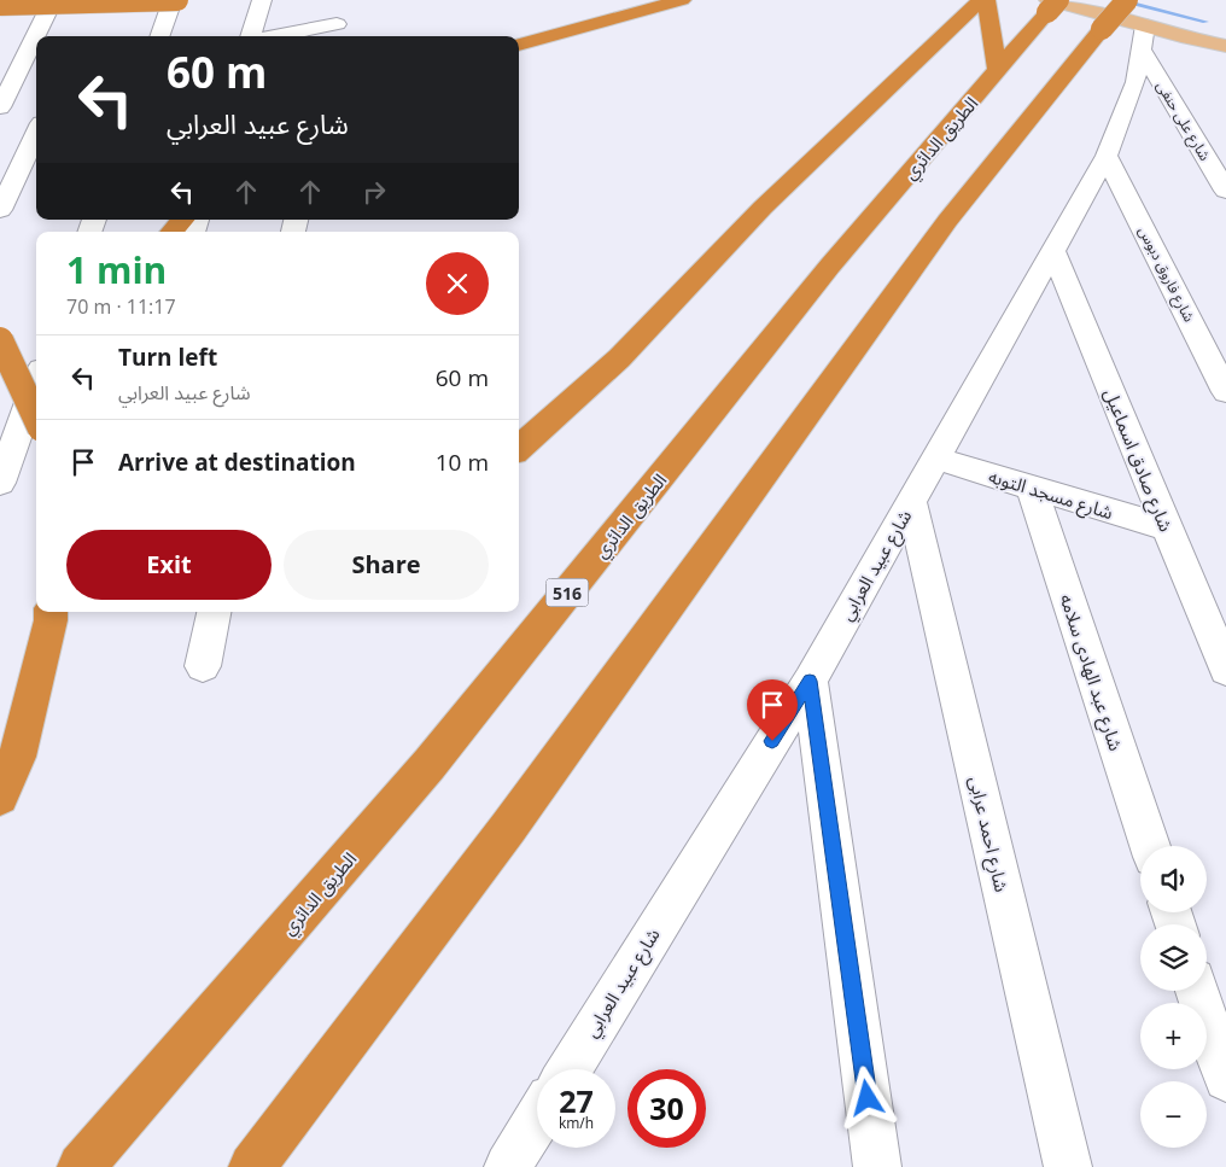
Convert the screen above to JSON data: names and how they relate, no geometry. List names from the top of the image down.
{
  "streets": {
    "highway": ["الطريق الدائري", "516"],
    "street": [
      "شارع على حنفى",
      "شارع فاروق دبوس",
      "شارع صادق اسماعيل",
      "شارع مسجد التوبه",
      "شارع عبيد العرابي",
      "شارع عبد الهادى سلامه",
      "شارع احمد عرابى"
    ]
  },
  "crossings": [
    ["شارع على حنفى", "شارع عبيد العرابي"],
    ["شارع فاروق دبوس", "شارع عبيد العرابي"],
    ["شارع صادق اسماعيل", "شارع مسجد التوبه"],
    ["شارع صادق اسماعيل", "شارع عبيد العرابي"],
    ["شارع مسجد التوبه", "شارع عبيد العرابي"],
    ["شارع مسجد التوبه", "شارع عبد الهادى سلامه"],
    ["شارع عبيد العرابي", "شارع احمد عرابى"]
  ],
  "page": {
    "turn": ["60 m", "شارع عبيد العرابي"],
    "heading": ["1 min", "70 m · 11:17"],
    "list": [
      {
        "name": "Turn left",
        "note": "شارع عبيد العرابي",
        "value": "60 m"
      },
      {
        "name": "Arrive at destination",
        "value": "10 m"
      }
    ],
    "buttons": ["Exit", "Share"],
    "map_buttons": ["+", "−"],
    "speed": "27 km/h",
    "limit": "30"
  }
}
